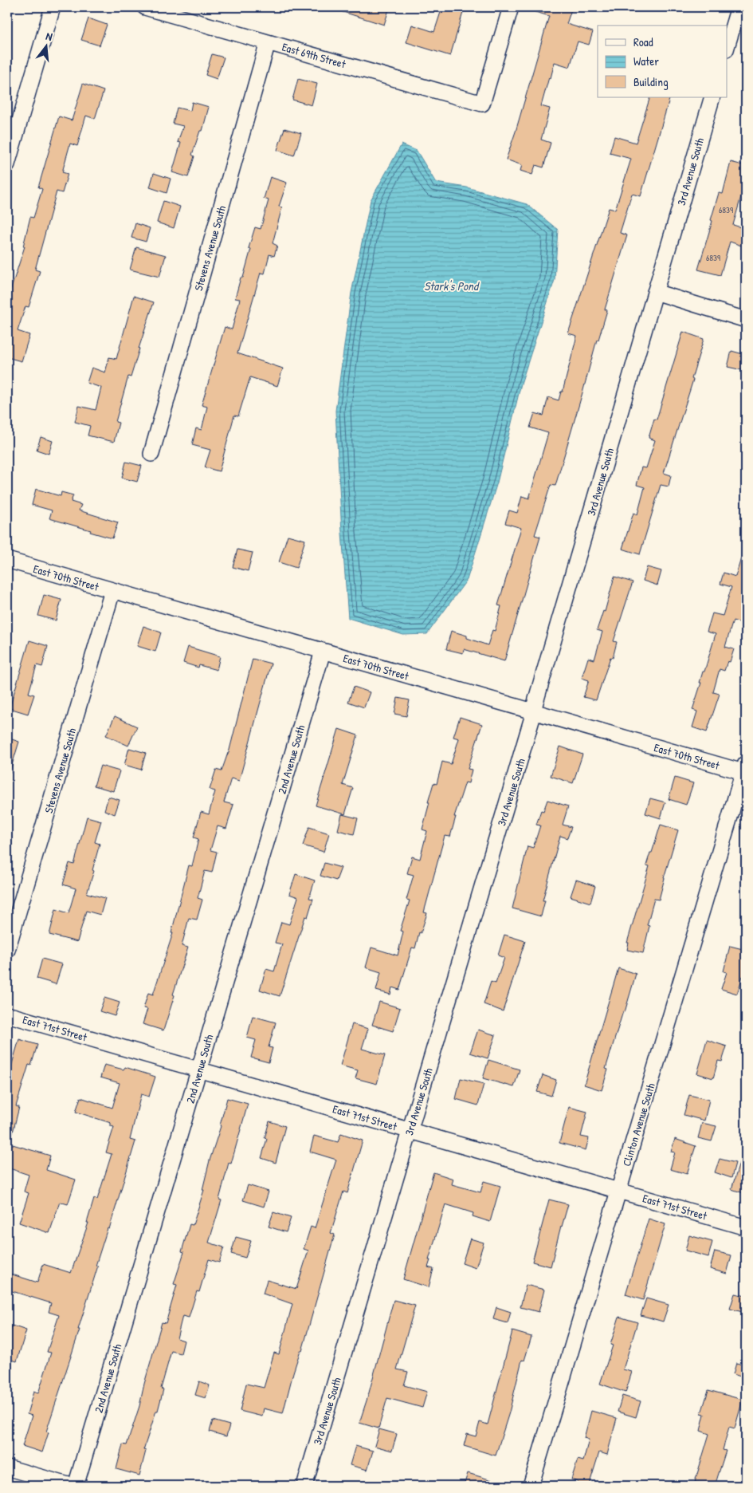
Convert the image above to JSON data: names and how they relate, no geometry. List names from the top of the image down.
{
  "streets": {
    "street": [
      "East 69th Street",
      "3rd Avenue South",
      "Stevens Avenue South",
      "East 70th Street",
      "2nd Avenue South",
      "East 71st Street",
      "Clinton Avenue South"
    ]
  },
  "crossings": [
    ["East 69th Street", "Stevens Avenue South"],
    ["3rd Avenue South", "East 70th Street"],
    ["3rd Avenue South", "East 71st Street"],
    ["Stevens Avenue South", "East 70th Street"],
    ["East 70th Street", "2nd Avenue South"],
    ["East 70th Street", "Clinton Avenue South"],
    ["2nd Avenue South", "East 71st Street"],
    ["East 71st Street", "Clinton Avenue South"]
  ],
  "water": ["Stark's Pond"],
  "house_numbers": ["6839", "6839"],
  "legend": ["Road", "Water", "Building"],
  "north": "top"
}
